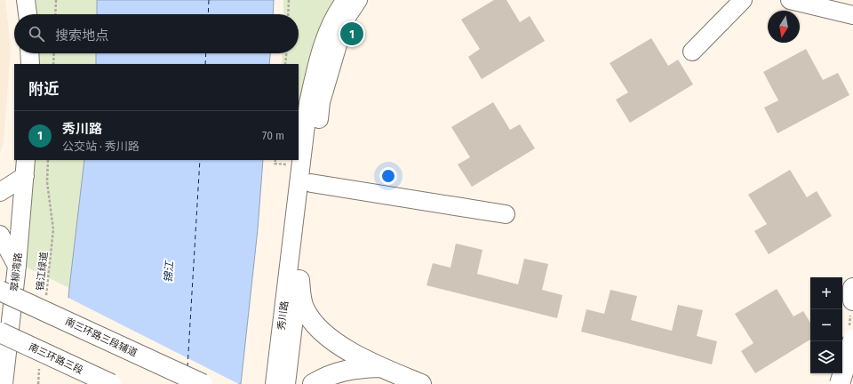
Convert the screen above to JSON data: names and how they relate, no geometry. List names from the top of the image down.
{
  "streets": {
    "main road": ["南三环路三段辅道", "南三环路三段"],
    "street": ["翠柳湾路", "秀川路"],
    "path": ["锦江绿道"]
  },
  "water": ["锦江"],
  "north": "bottom",
  "page": {
    "search": "搜索地点",
    "pins": "1",
    "heading": "附近",
    "list": [
      {
        "mark": "1",
        "name": "秀川路",
        "note": "公交站 · 秀川路",
        "value": "70 m"
      }
    ],
    "map_buttons": ["+", "−"]
  }
}
